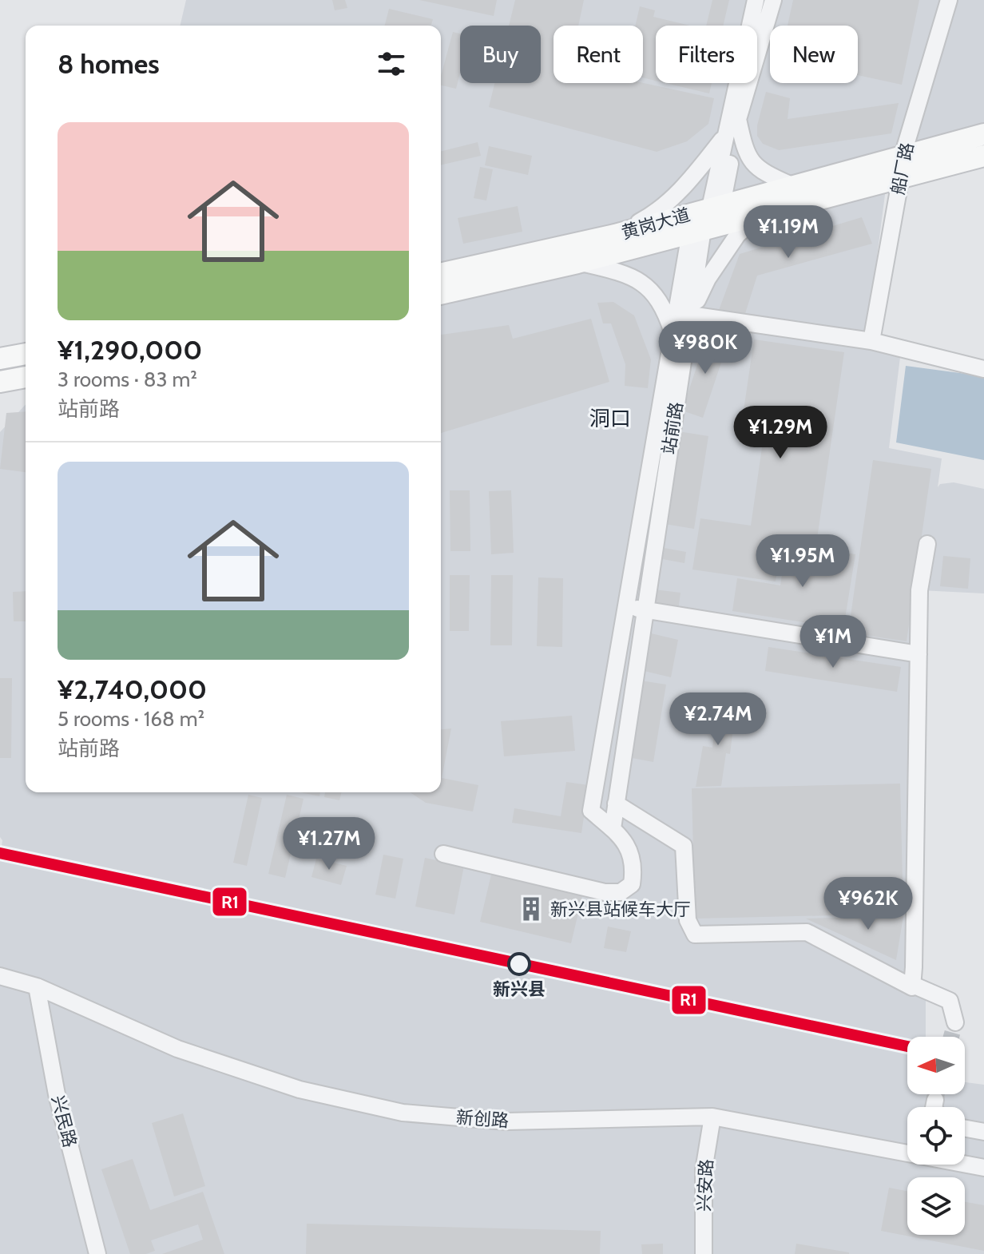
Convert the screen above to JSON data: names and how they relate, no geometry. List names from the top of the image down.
{
  "streets": {
    "main road": ["黄岗大道"],
    "street": [
      "船厂路",
      "站前路",
      "新创路",
      "兴民路",
      "兴安路"
    ]
  },
  "crossings": [
    ["船厂路", "黄岗大道"],
    ["黄岗大道", "站前路"],
    ["新创路", "兴民路"],
    ["新创路", "兴安路"]
  ],
  "districts": ["洞口"],
  "places": {
    "building": ["新兴县站候车大厅"],
    "other": ["新兴县"]
  },
  "lines": ["transit line R1"],
  "north": "left",
  "page": {
    "chip": [
      "Buy",
      "Rent",
      "Filters",
      "New"
    ],
    "heading": "8 homes",
    "list": [
      {
        "name": "¥1,290,000",
        "note": "3 rooms · 83 m² · 站前路"
      },
      {
        "name": "¥2,740,000",
        "note": "5 rooms · 168 m² · 站前路"
      }
    ],
    "price": [
      "¥1.19M",
      "¥980K",
      "¥1.29M",
      "¥1.95M",
      "¥1M",
      "¥2.74M",
      "¥1.27M",
      "¥962K"
    ]
  }
}
